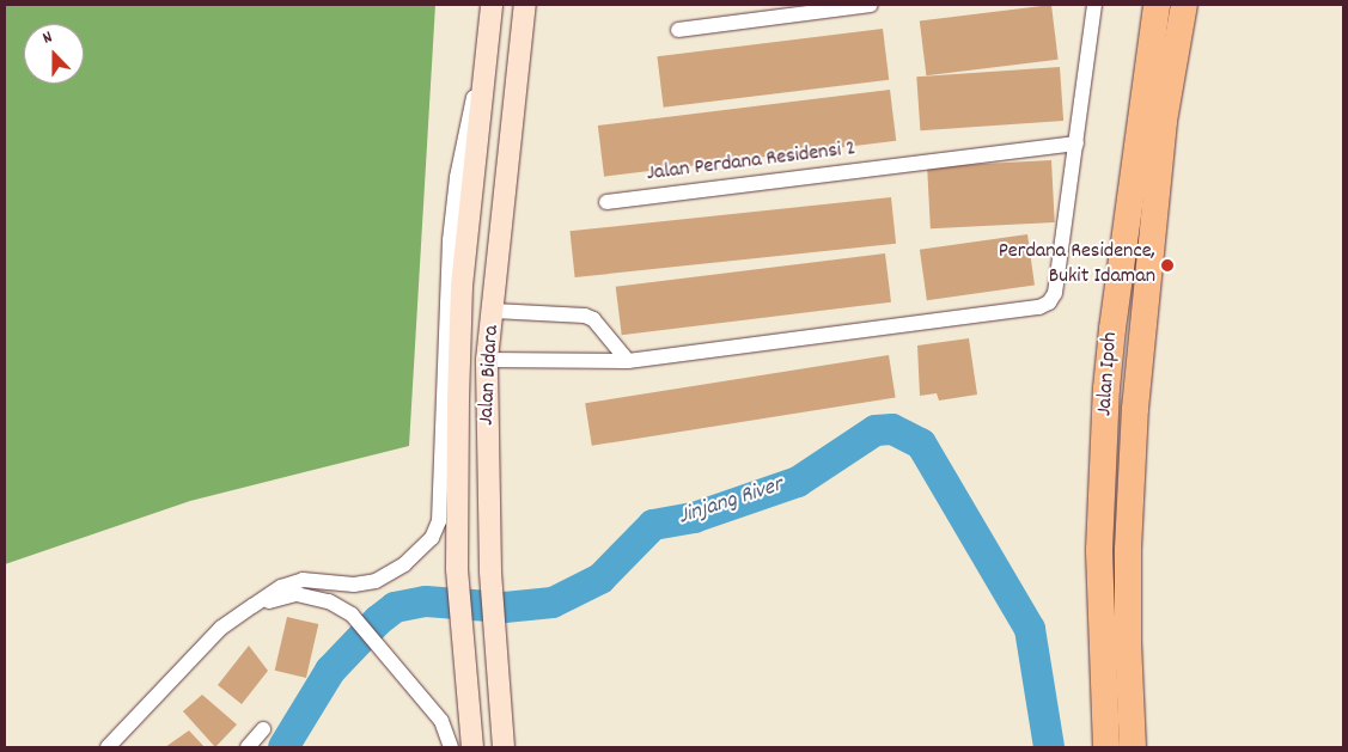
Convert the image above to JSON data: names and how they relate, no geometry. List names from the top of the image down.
{
  "streets": {
    "highway": ["Jalan Ipoh"],
    "main road": ["Jalan Bidara"],
    "street": ["Jalan Perdana Residensi 2"]
  },
  "water": ["Jinjang River"],
  "places": ["Perdana Residence, Bukit Idaman"],
  "north": "top"
}
